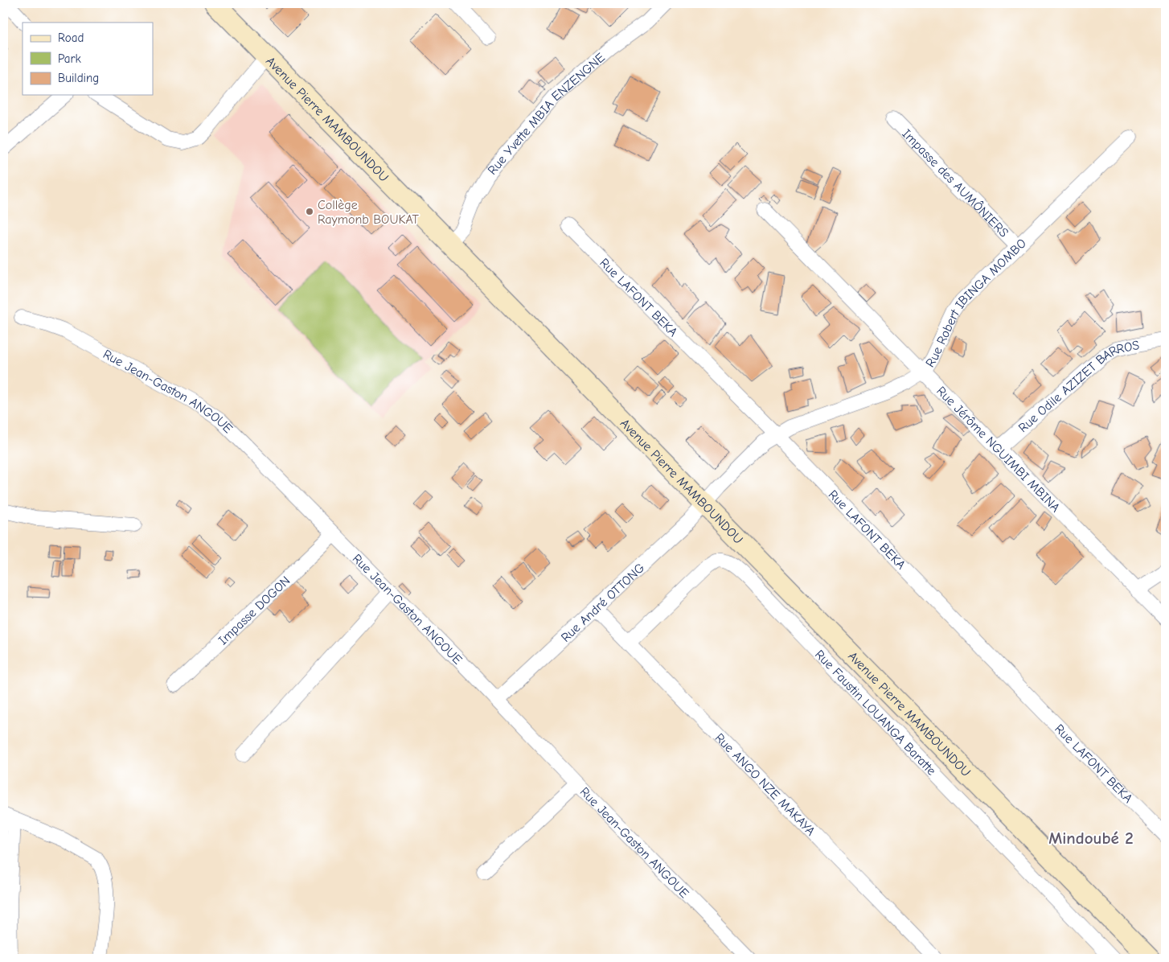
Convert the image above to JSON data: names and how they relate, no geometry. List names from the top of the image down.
{
  "streets": {
    "street": [
      "Rue Yvette MBIA ENZENGNE",
      "Avenue Pierre MAMBOUNDOU",
      "Impasse des AUMÔNIERS",
      "Rue LAFONT BEKA",
      "Rue Robert IBINGA MOMBO",
      "Rue Odile AZIZET BARROS",
      "Rue Jean-Gaston ANGOUE",
      "Rue Jérôme NGUIMBI MBINA",
      "Rue André OTTONG",
      "Impasse DOGON",
      "Rue Faustin LOUANGA Baratte",
      "Rue ANGO NZE MAKAYA"
    ]
  },
  "crossings": [
    ["Rue Yvette MBIA ENZENGNE", "Avenue Pierre MAMBOUNDOU"],
    ["Avenue Pierre MAMBOUNDOU", "Rue Robert IBINGA MOMBO"],
    ["Avenue Pierre MAMBOUNDOU", "Rue André OTTONG"],
    ["Impasse des AUMÔNIERS", "Rue Robert IBINGA MOMBO"],
    ["Rue LAFONT BEKA", "Rue Robert IBINGA MOMBO"],
    ["Rue Robert IBINGA MOMBO", "Rue Jérôme NGUIMBI MBINA"],
    ["Rue Robert IBINGA MOMBO", "Rue André OTTONG"],
    ["Rue Odile AZIZET BARROS", "Rue Jérôme NGUIMBI MBINA"],
    ["Rue Jean-Gaston ANGOUE", "Rue André OTTONG"],
    ["Rue Jean-Gaston ANGOUE", "Impasse DOGON"],
    ["Rue André OTTONG", "Rue ANGO NZE MAKAYA"],
    ["Rue Faustin LOUANGA Baratte", "Rue ANGO NZE MAKAYA"]
  ],
  "districts": ["Mindoubé 2"],
  "places": ["Collège Raymonb BOUKAT"],
  "legend": ["Road", "Park", "Building"]
}
